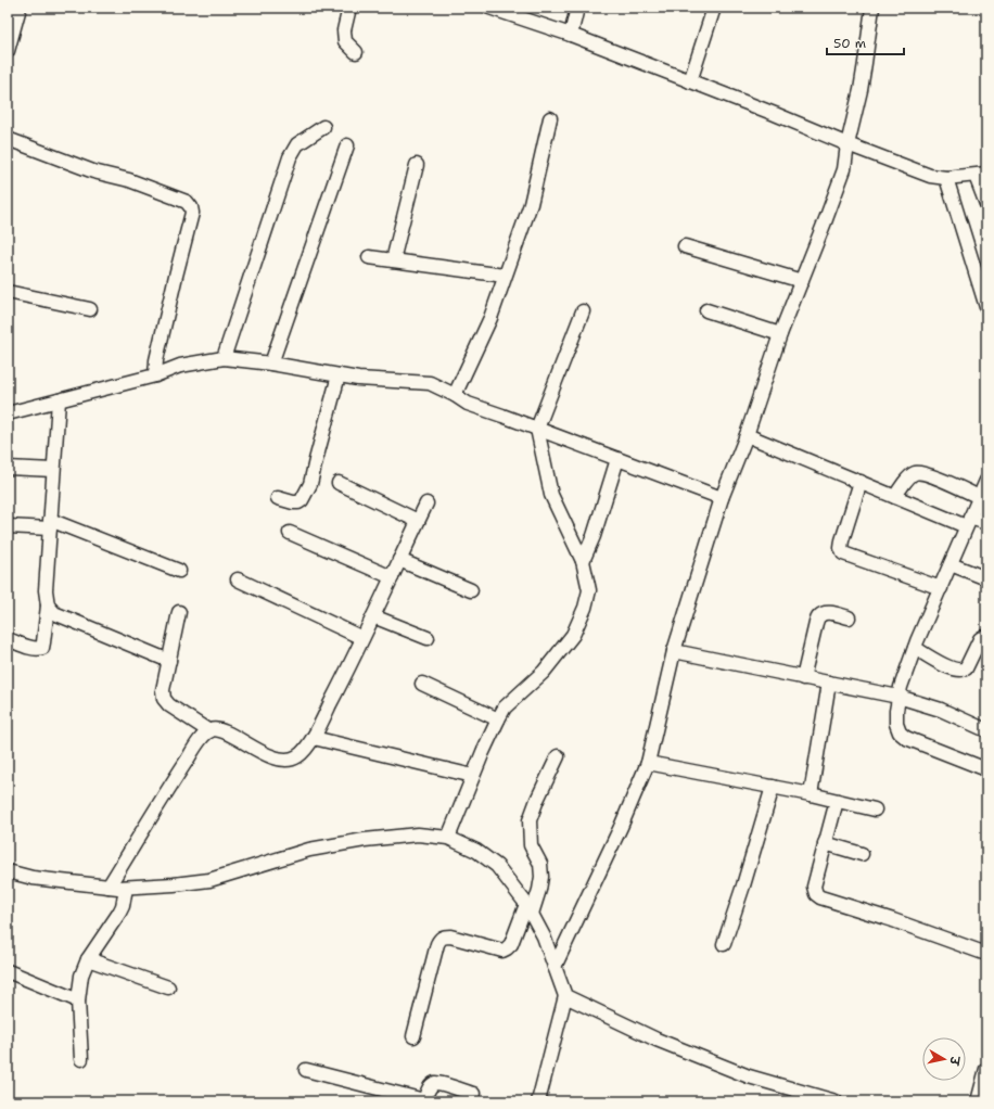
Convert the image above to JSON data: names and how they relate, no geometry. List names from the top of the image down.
{
  "scale_bar": "50 m",
  "north": "right"
}
